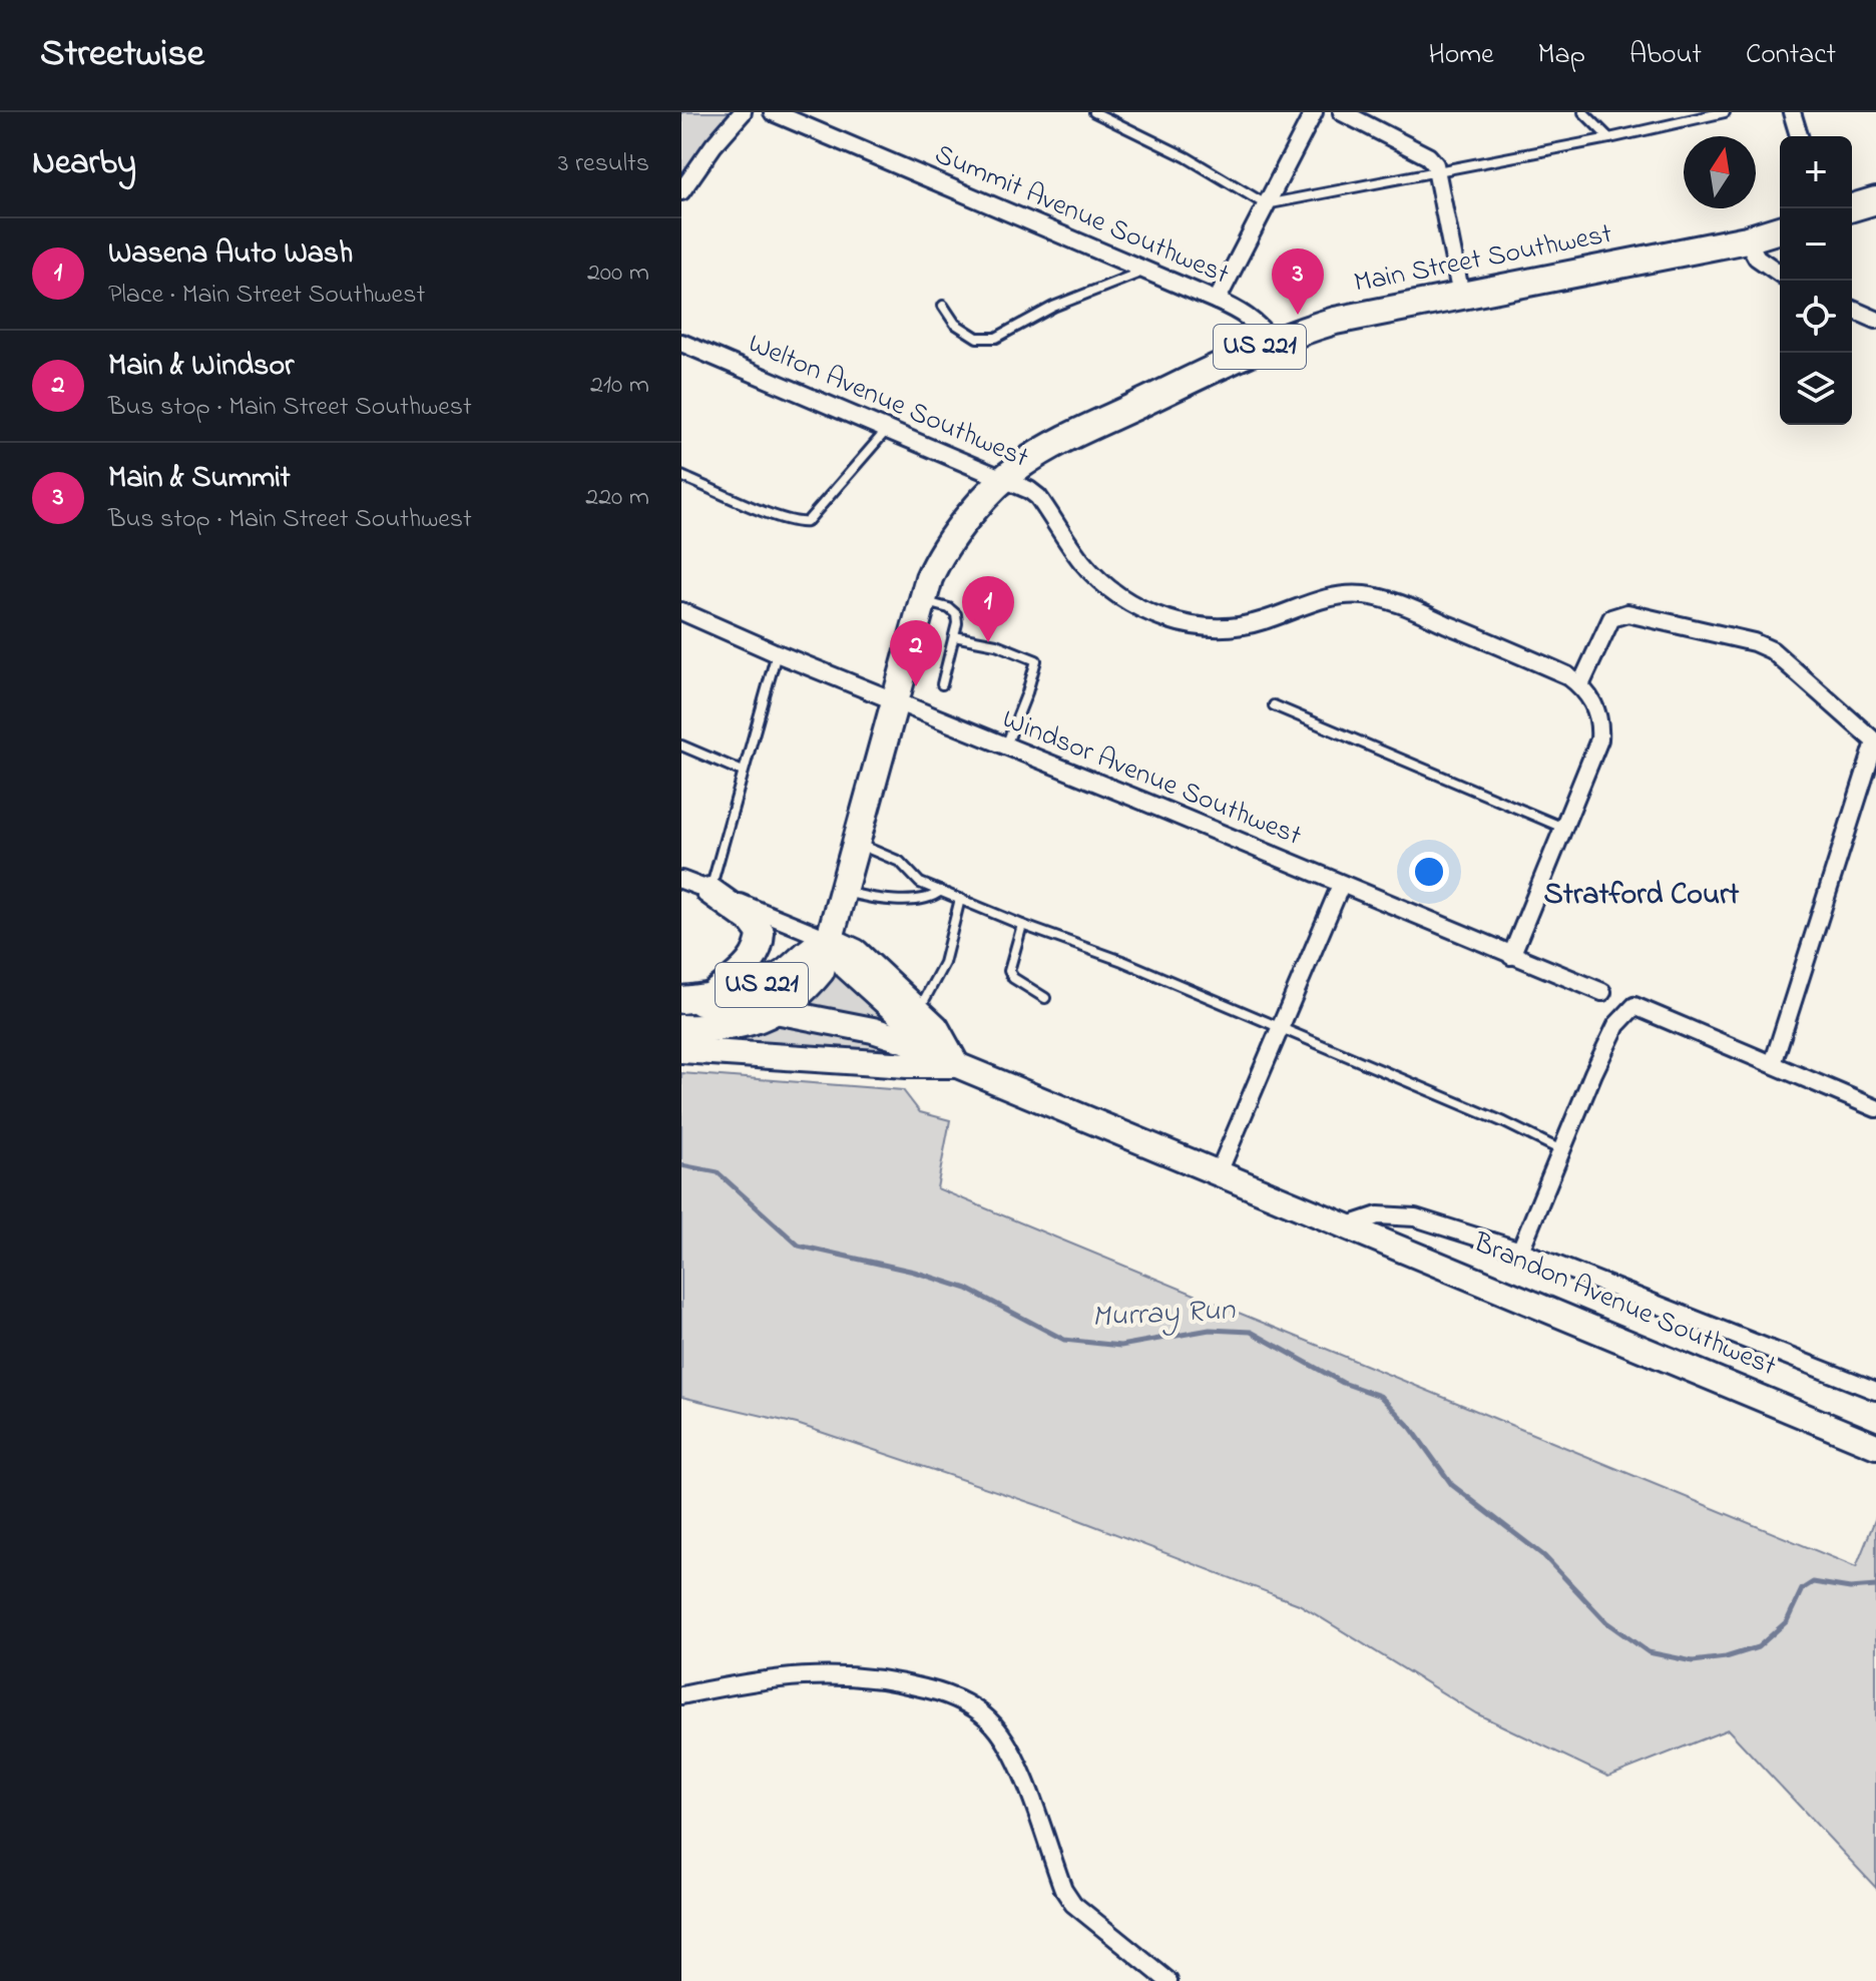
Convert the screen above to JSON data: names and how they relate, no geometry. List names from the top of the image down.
{
  "streets": {
    "main road": ["Main Street Southwest", "US 221", "Brandon Avenue Southwest"],
    "street": ["Summit Avenue Southwest", "Welton Avenue Southwest", "Windsor Avenue Southwest"]
  },
  "crossings": [
    ["Summit Avenue Southwest", "Main Street Southwest"],
    ["Main Street Southwest", "US 221"],
    ["Main Street Southwest", "Welton Avenue Southwest"],
    ["Main Street Southwest", "Windsor Avenue Southwest"],
    ["US 221", "Brandon Avenue Southwest"]
  ],
  "districts": ["Stratford Court"],
  "water": ["Murray Run"],
  "north": "top",
  "page": {
    "header": "Streetwise",
    "nav": [
      "Home",
      "Map",
      "About",
      "Contact"
    ],
    "heading": ["Nearby", "3 results"],
    "map_buttons": ["+", "−"],
    "list": [
      {
        "mark": "1",
        "name": "Wasena Auto Wash",
        "note": "Place · Main Street Southwest",
        "value": "200 m"
      },
      {
        "mark": "2",
        "name": "Main & Windsor",
        "note": "Bus stop · Main Street Southwest",
        "value": "210 m"
      },
      {
        "mark": "3",
        "name": "Main & Summit",
        "note": "Bus stop · Main Street Southwest",
        "value": "220 m"
      }
    ],
    "pins": ["3", "1", "2"]
  }
}
